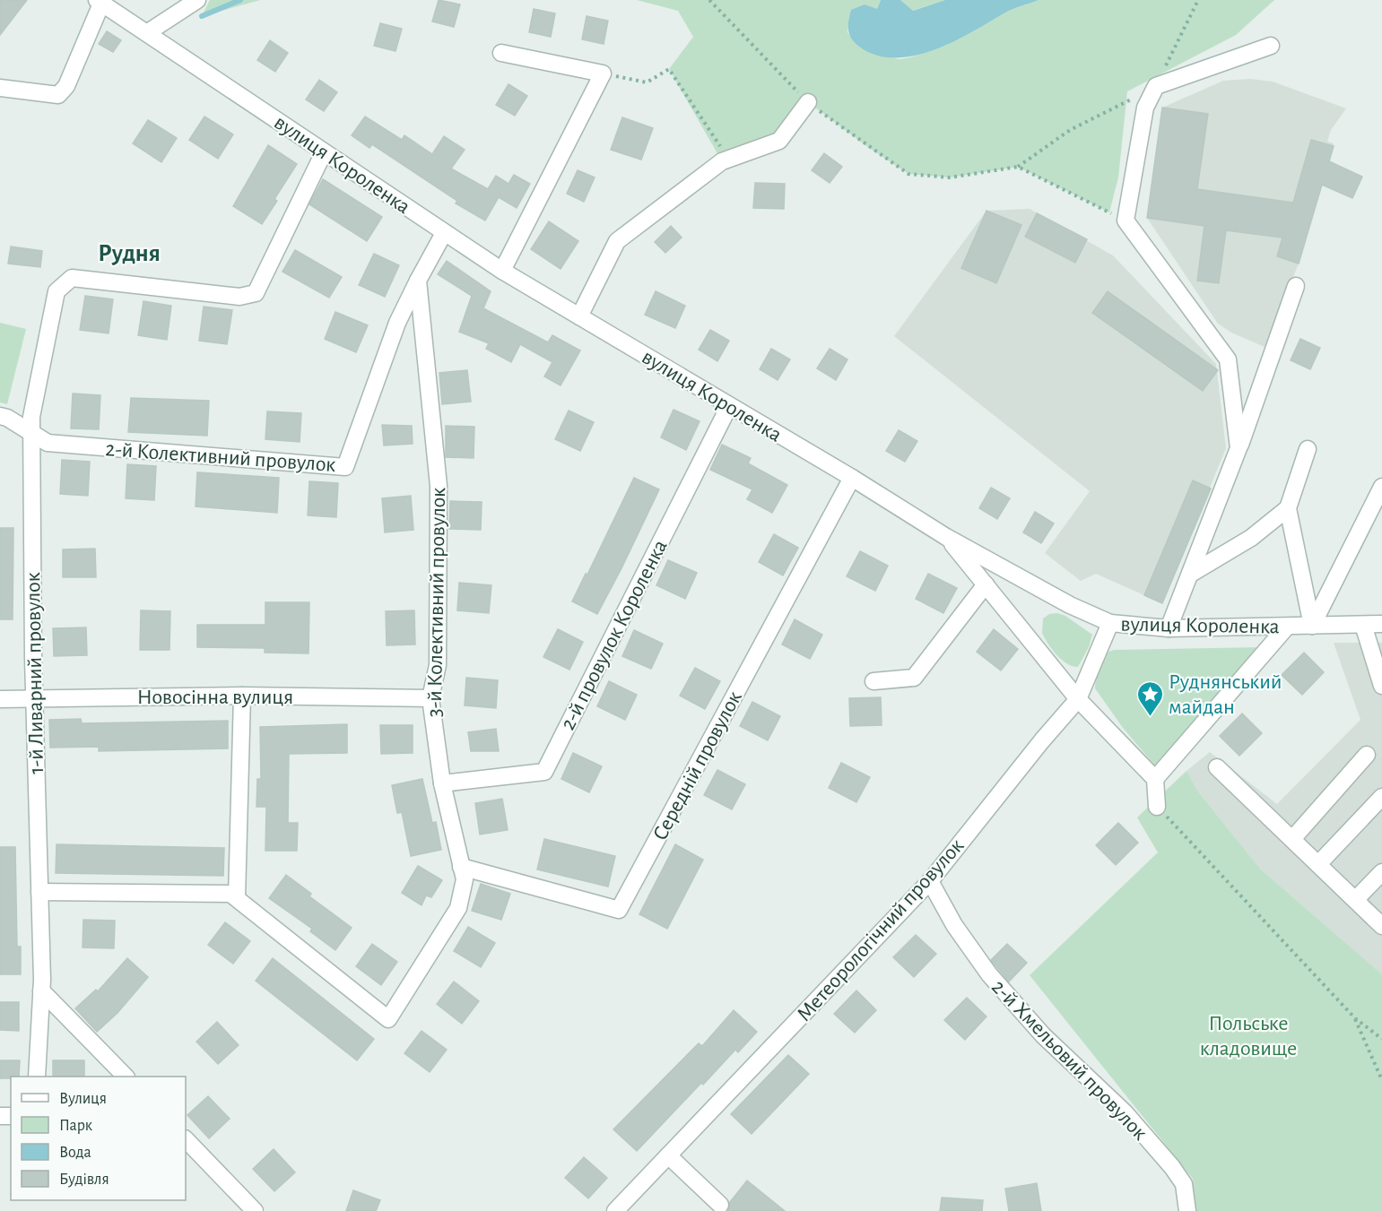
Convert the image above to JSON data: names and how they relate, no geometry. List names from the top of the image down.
{
  "streets": {
    "street": [
      "вулиця Короленка",
      "2-й Колективний провулок",
      "3-й Колективний провулок",
      "2-й провулок Короленка",
      "1-й Ливарний провулок",
      "Новосінна вулиця",
      "Середній провулок",
      "Метеорологічний провулок",
      "2-й Хмельовий провулок"
    ]
  },
  "crossings": [
    ["вулиця Короленка", "2-й провулок Короленка"],
    ["вулиця Короленка", "1-й Ливарний провулок"],
    ["вулиця Короленка", "Середній провулок"],
    ["вулиця Короленка", "Метеорологічний провулок"],
    ["2-й Колективний провулок", "3-й Колективний провулок"],
    ["2-й Колективний провулок", "1-й Ливарний провулок"],
    ["3-й Колективний провулок", "2-й провулок Короленка"],
    ["3-й Колективний провулок", "Новосінна вулиця"],
    ["3-й Колективний провулок", "Середній провулок"],
    ["1-й Ливарний провулок", "Новосінна вулиця"],
    ["Метеорологічний провулок", "2-й Хмельовий провулок"]
  ],
  "districts": ["Рудня"],
  "parks": ["Польське кладовище"],
  "places": {
    "place": ["Руднянський майдан"]
  },
  "legend": [
    "Вулиця",
    "Парк",
    "Вода",
    "Будівля"
  ]
}
